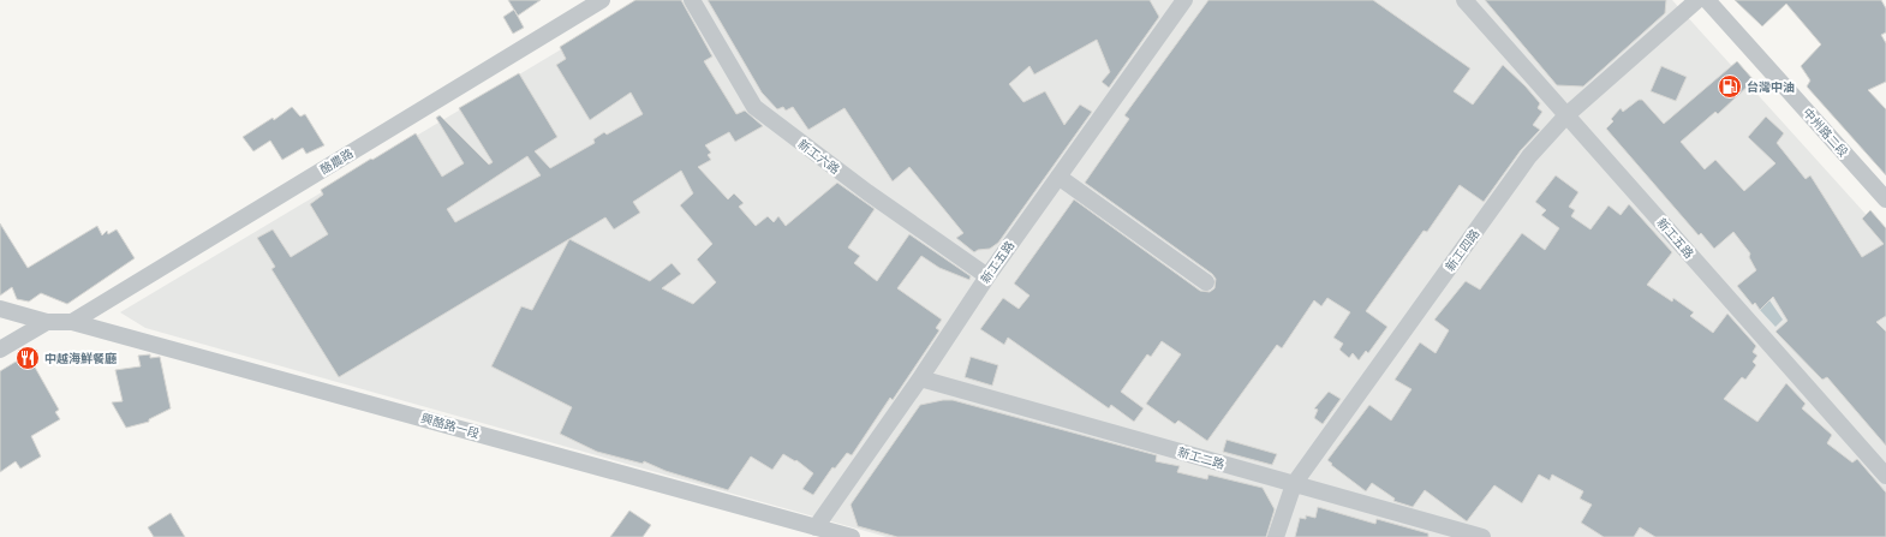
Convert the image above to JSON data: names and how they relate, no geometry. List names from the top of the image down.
{
  "streets": {
    "street": [
      "中州路二段",
      "新工六路",
      "酪農路",
      "新工五路",
      "新工四路",
      "興酪路一段",
      "新工二路"
    ]
  },
  "crossings": [
    ["新工六路", "新工五路"],
    ["酪農路", "興酪路一段"],
    ["新工五路", "新工四路"],
    ["新工五路", "興酪路一段"],
    ["新工五路", "新工二路"],
    ["新工四路", "新工二路"]
  ],
  "places": {
    "fuel station": ["台灣中油"],
    "restaurant": ["中越海鮮餐廳"]
  }
}
